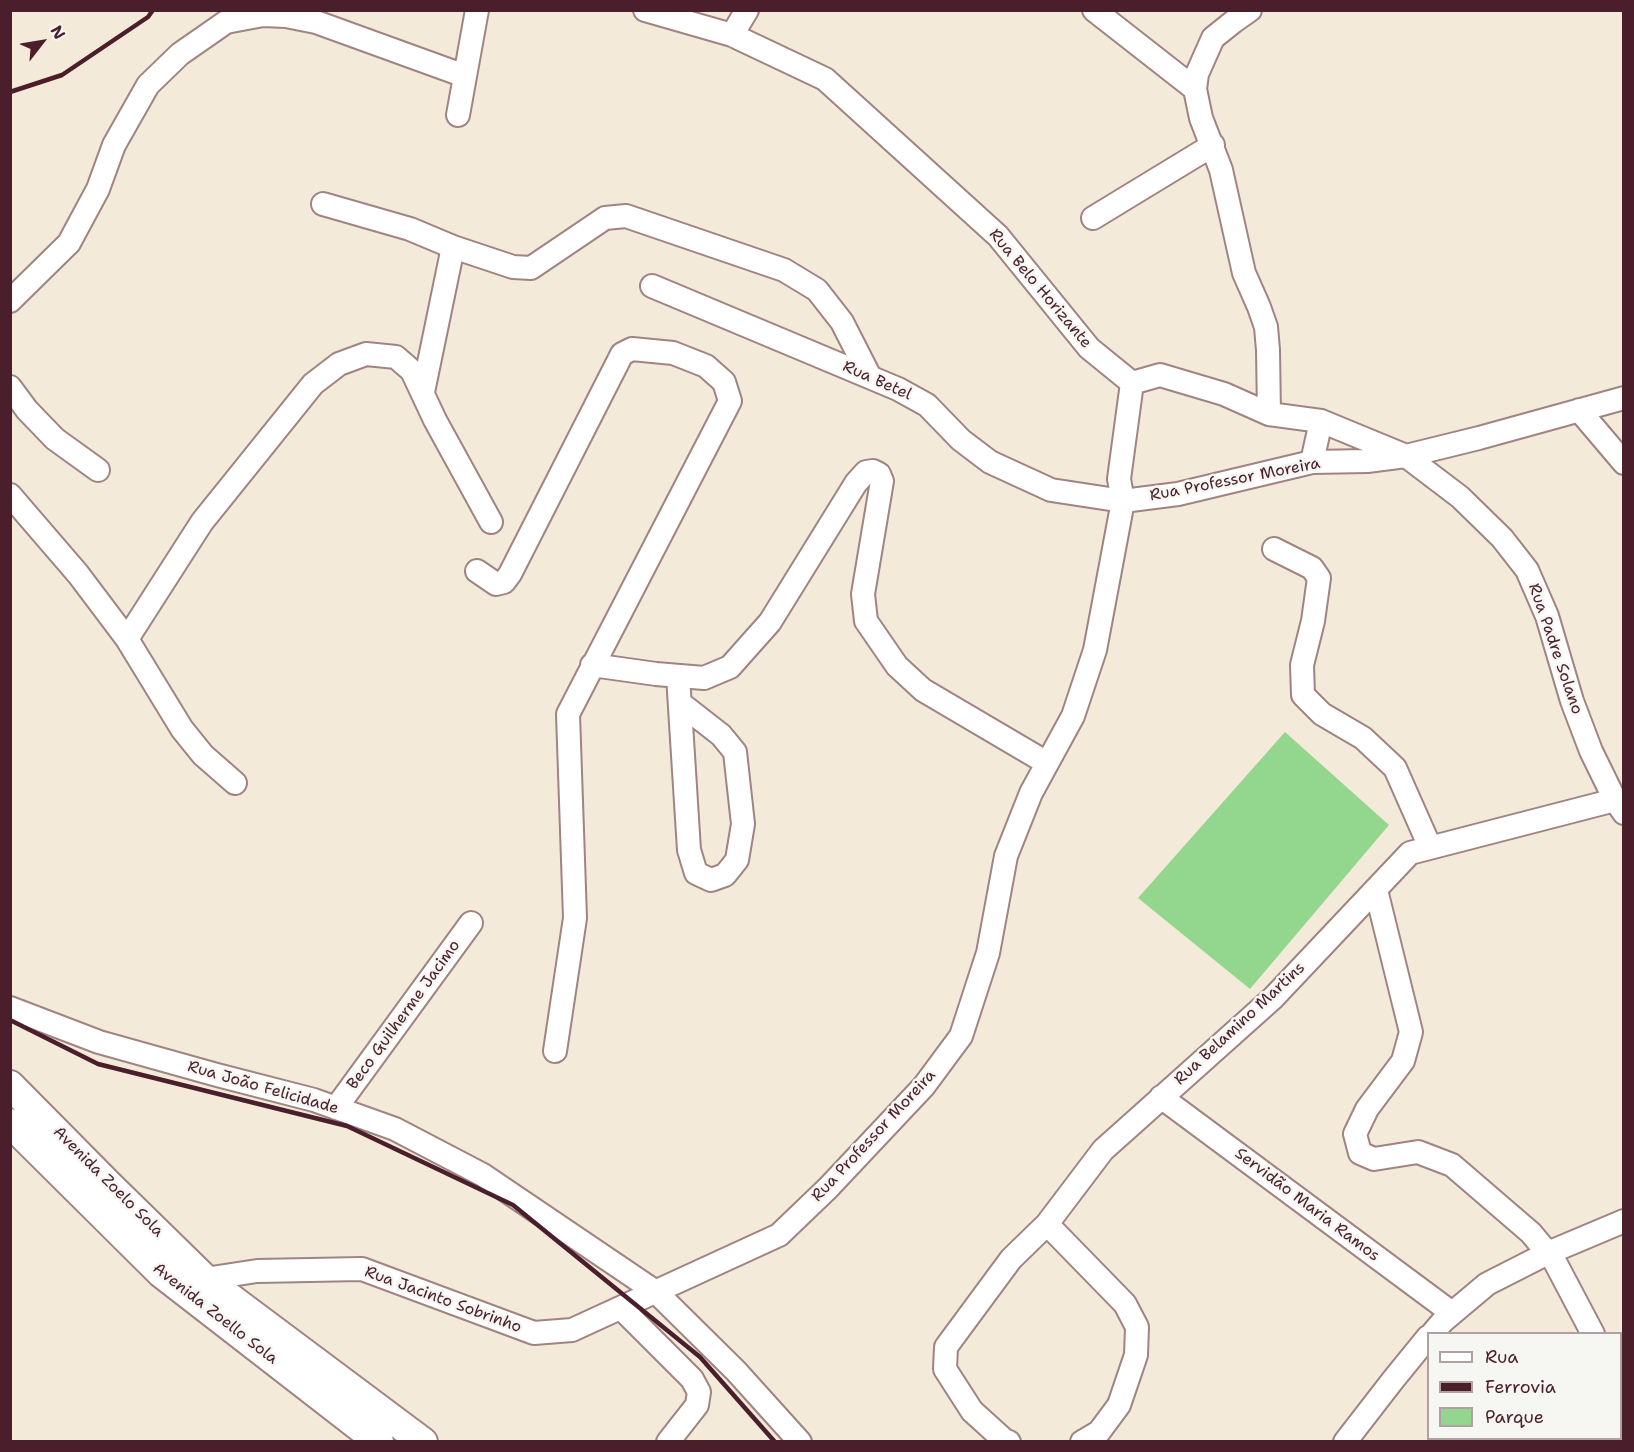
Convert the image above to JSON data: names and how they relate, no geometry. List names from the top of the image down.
{
  "streets": {
    "main road": ["Avenida Zoelo Sola", "Avenida Zoello Sola"],
    "street": [
      "Rua Belo Horizante",
      "Rua Betel",
      "Rua Professor Moreira",
      "Rua Padre Solano",
      "Beco Guilherme Jacimo",
      "Rua Belamino Martins",
      "Rua João Felicidade",
      "Servidão Maria Ramos",
      "Rua Jacinto Sobrinho"
    ]
  },
  "crossings": [
    ["Rua Betel", "Rua Professor Moreira"],
    ["Rua Professor Moreira", "Rua Padre Solano"],
    ["Rua Professor Moreira", "Rua João Felicidade"],
    ["Rua Professor Moreira", "Rua Jacinto Sobrinho"],
    ["Rua Padre Solano", "Rua Belamino Martins"],
    ["Beco Guilherme Jacimo", "Rua João Felicidade"],
    ["Rua Belamino Martins", "Servidão Maria Ramos"],
    ["Rua João Felicidade", "Rua Jacinto Sobrinho"],
    ["Avenida Zoelo Sola", "Rua Jacinto Sobrinho"],
    ["Avenida Zoelo Sola", "Avenida Zoello Sola"],
    ["Rua Jacinto Sobrinho", "Avenida Zoello Sola"]
  ],
  "legend": ["Rua", "Ferrovia", "Parque"],
  "north": "top right"
}
